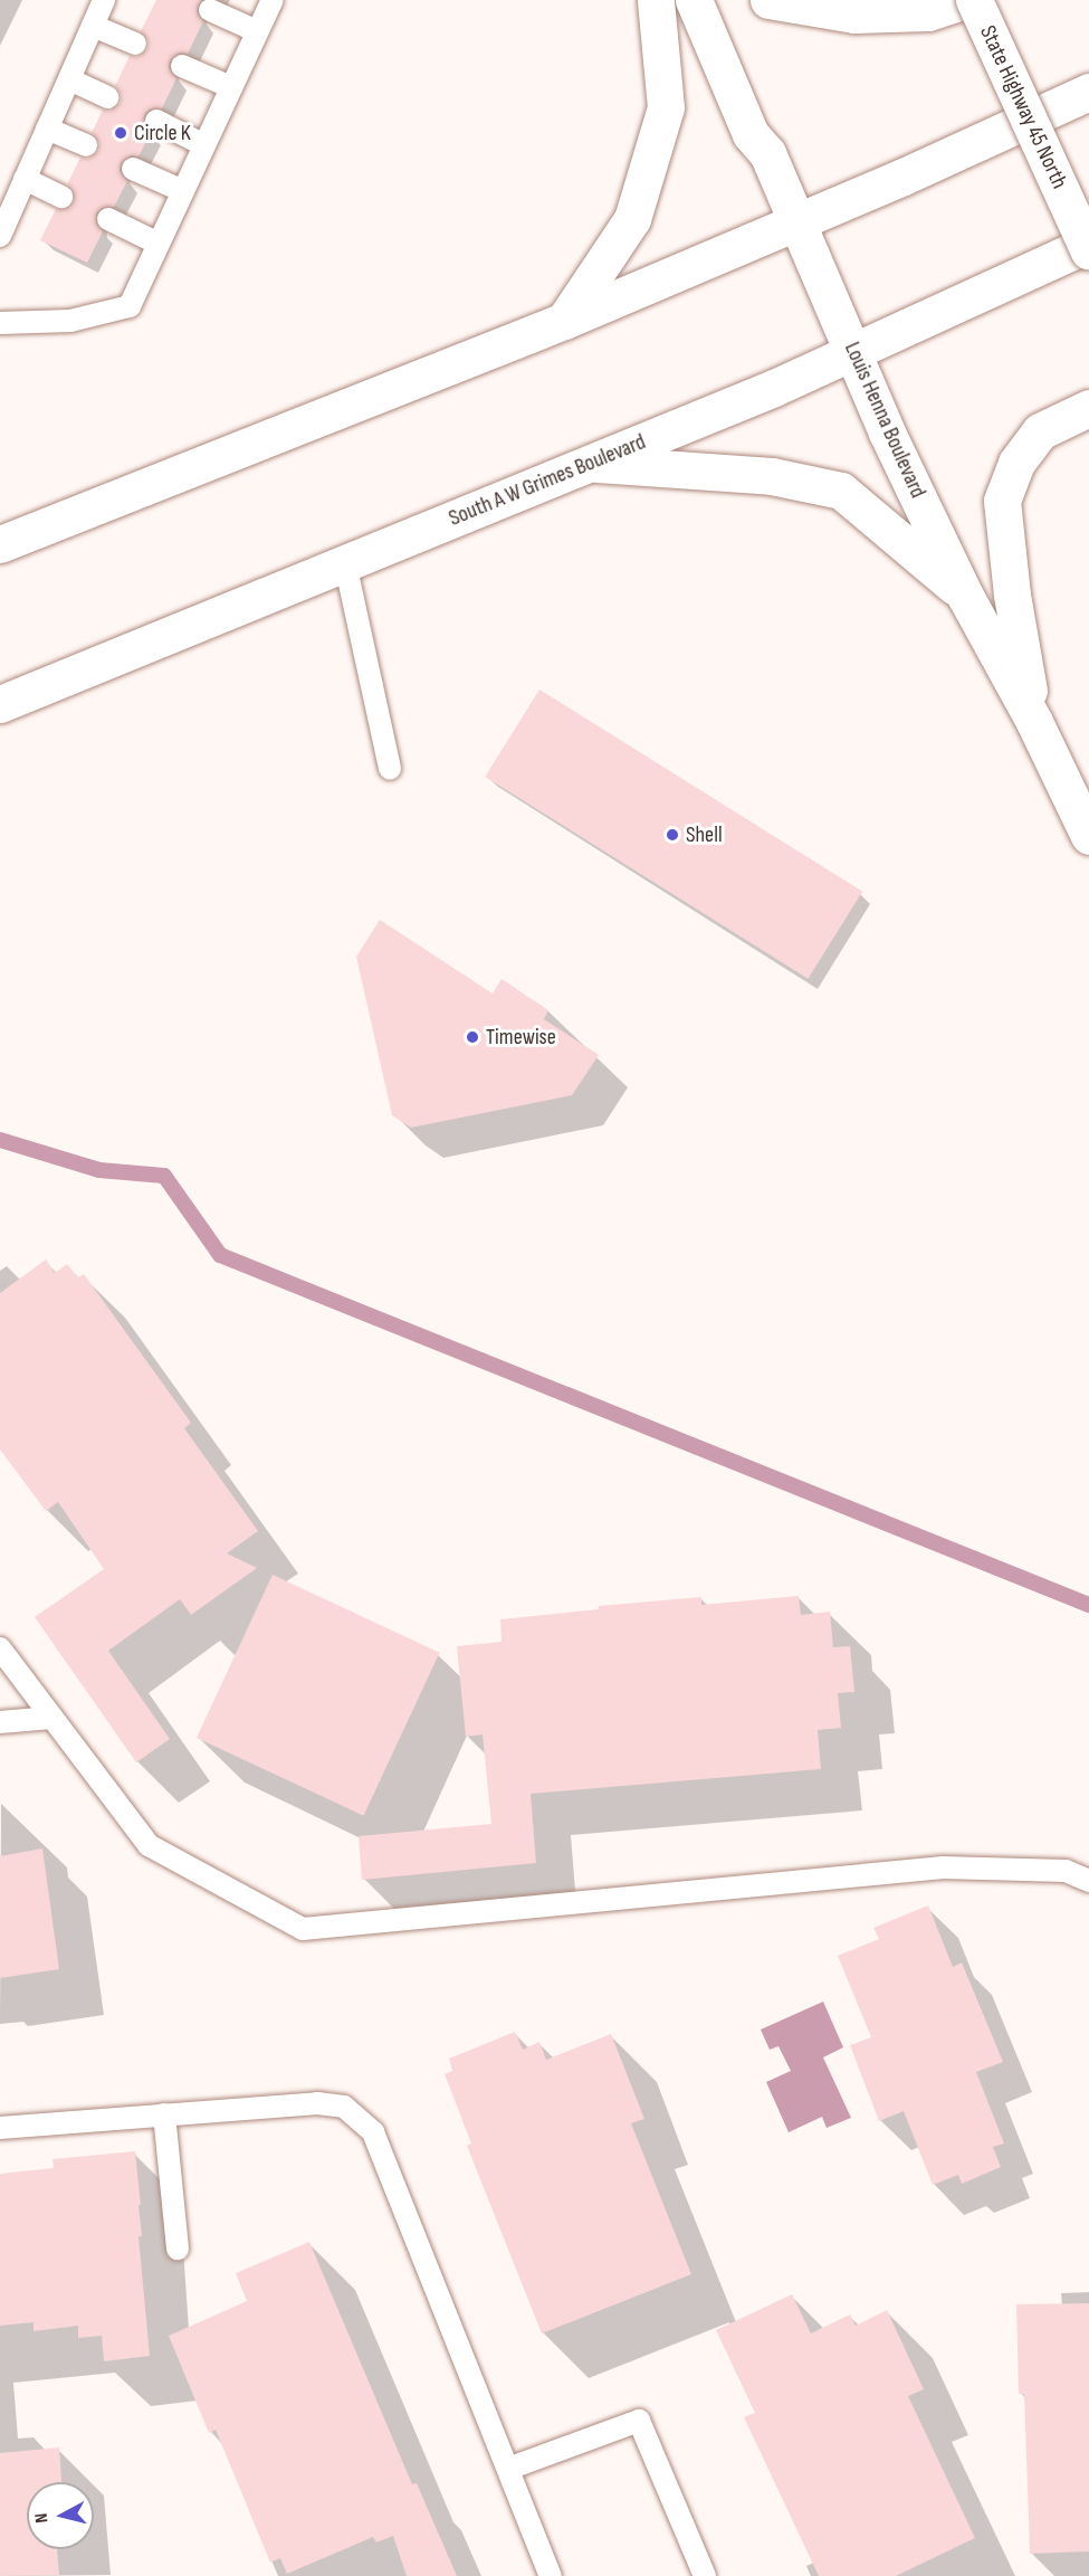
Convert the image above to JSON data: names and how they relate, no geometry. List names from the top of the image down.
{
  "streets": {
    "main road": ["State Highway 45 North", "Louis Henna Boulevard", "South A W Grimes Boulevard"]
  },
  "crossings": [
    ["Louis Henna Boulevard", "South A W Grimes Boulevard"]
  ],
  "places": ["Circle K", "Shell", "Timewise"],
  "north": "left"
}
